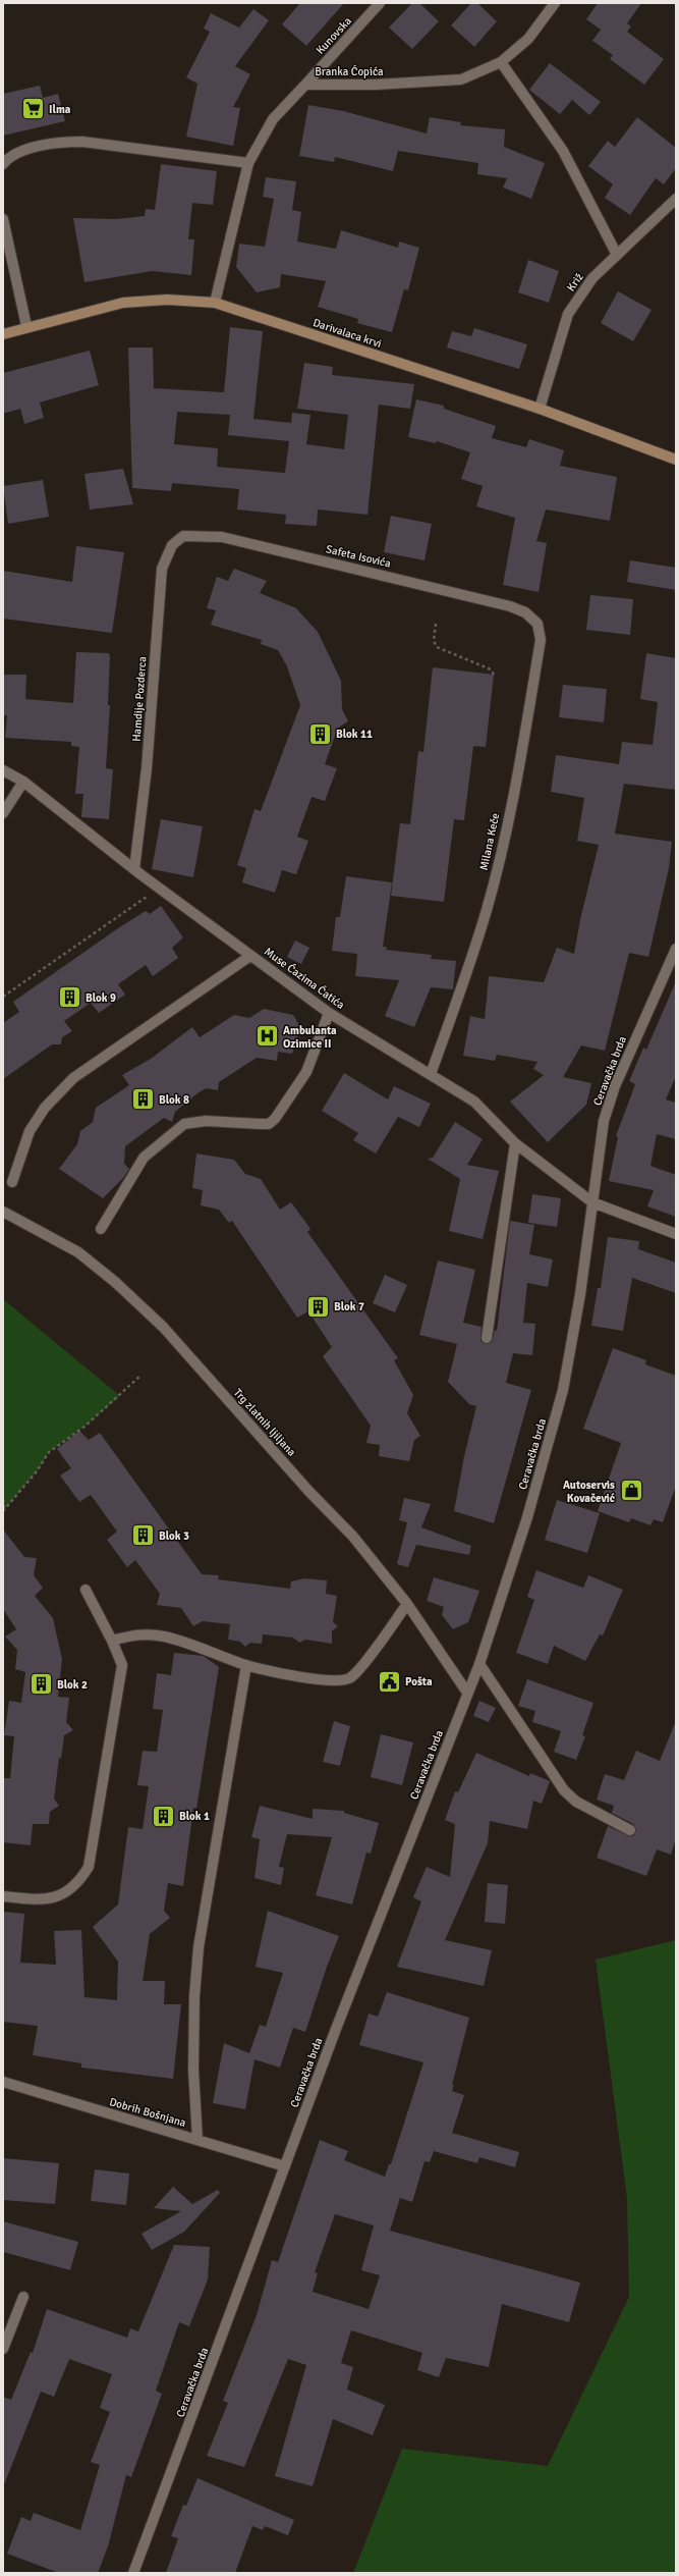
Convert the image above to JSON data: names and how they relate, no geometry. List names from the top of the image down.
{
  "streets": {
    "street": [
      "Kunovska",
      "Branka Ćopića",
      "Križ",
      "Darivalaca krvi",
      "Safeta Isovića",
      "Hamdije Pozderca",
      "Milana Keče",
      "Muse Ćazima Ćatića",
      "Ceravačka brda",
      "Trg zlatnih ljiljana",
      "Dobrih Bošnjana"
    ]
  },
  "crossings": [
    ["Kunovska", "Branka Ćopića"],
    ["Branka Ćopića", "Darivalaca krvi"],
    ["Križ", "Darivalaca krvi"],
    ["Safeta Isovića", "Hamdije Pozderca"],
    ["Safeta Isovića", "Milana Keče"],
    ["Hamdije Pozderca", "Muse Ćazima Ćatića"],
    ["Milana Keče", "Muse Ćazima Ćatića"],
    ["Muse Ćazima Ćatića", "Ceravačka brda"],
    ["Ceravačka brda", "Trg zlatnih ljiljana"],
    ["Ceravačka brda", "Dobrih Bošnjana"]
  ],
  "places": {
    "supermarket": ["Ilma"],
    "building": [
      "Blok 11",
      "Blok 9",
      "Blok 8",
      "Blok 7",
      "Blok 3",
      "Blok 2",
      "Blok 1"
    ],
    "hospital": ["Ambulanta Ozimice II"],
    "shop": ["Autoservis Kovačević"],
    "public building": ["Pošta"]
  }
}
